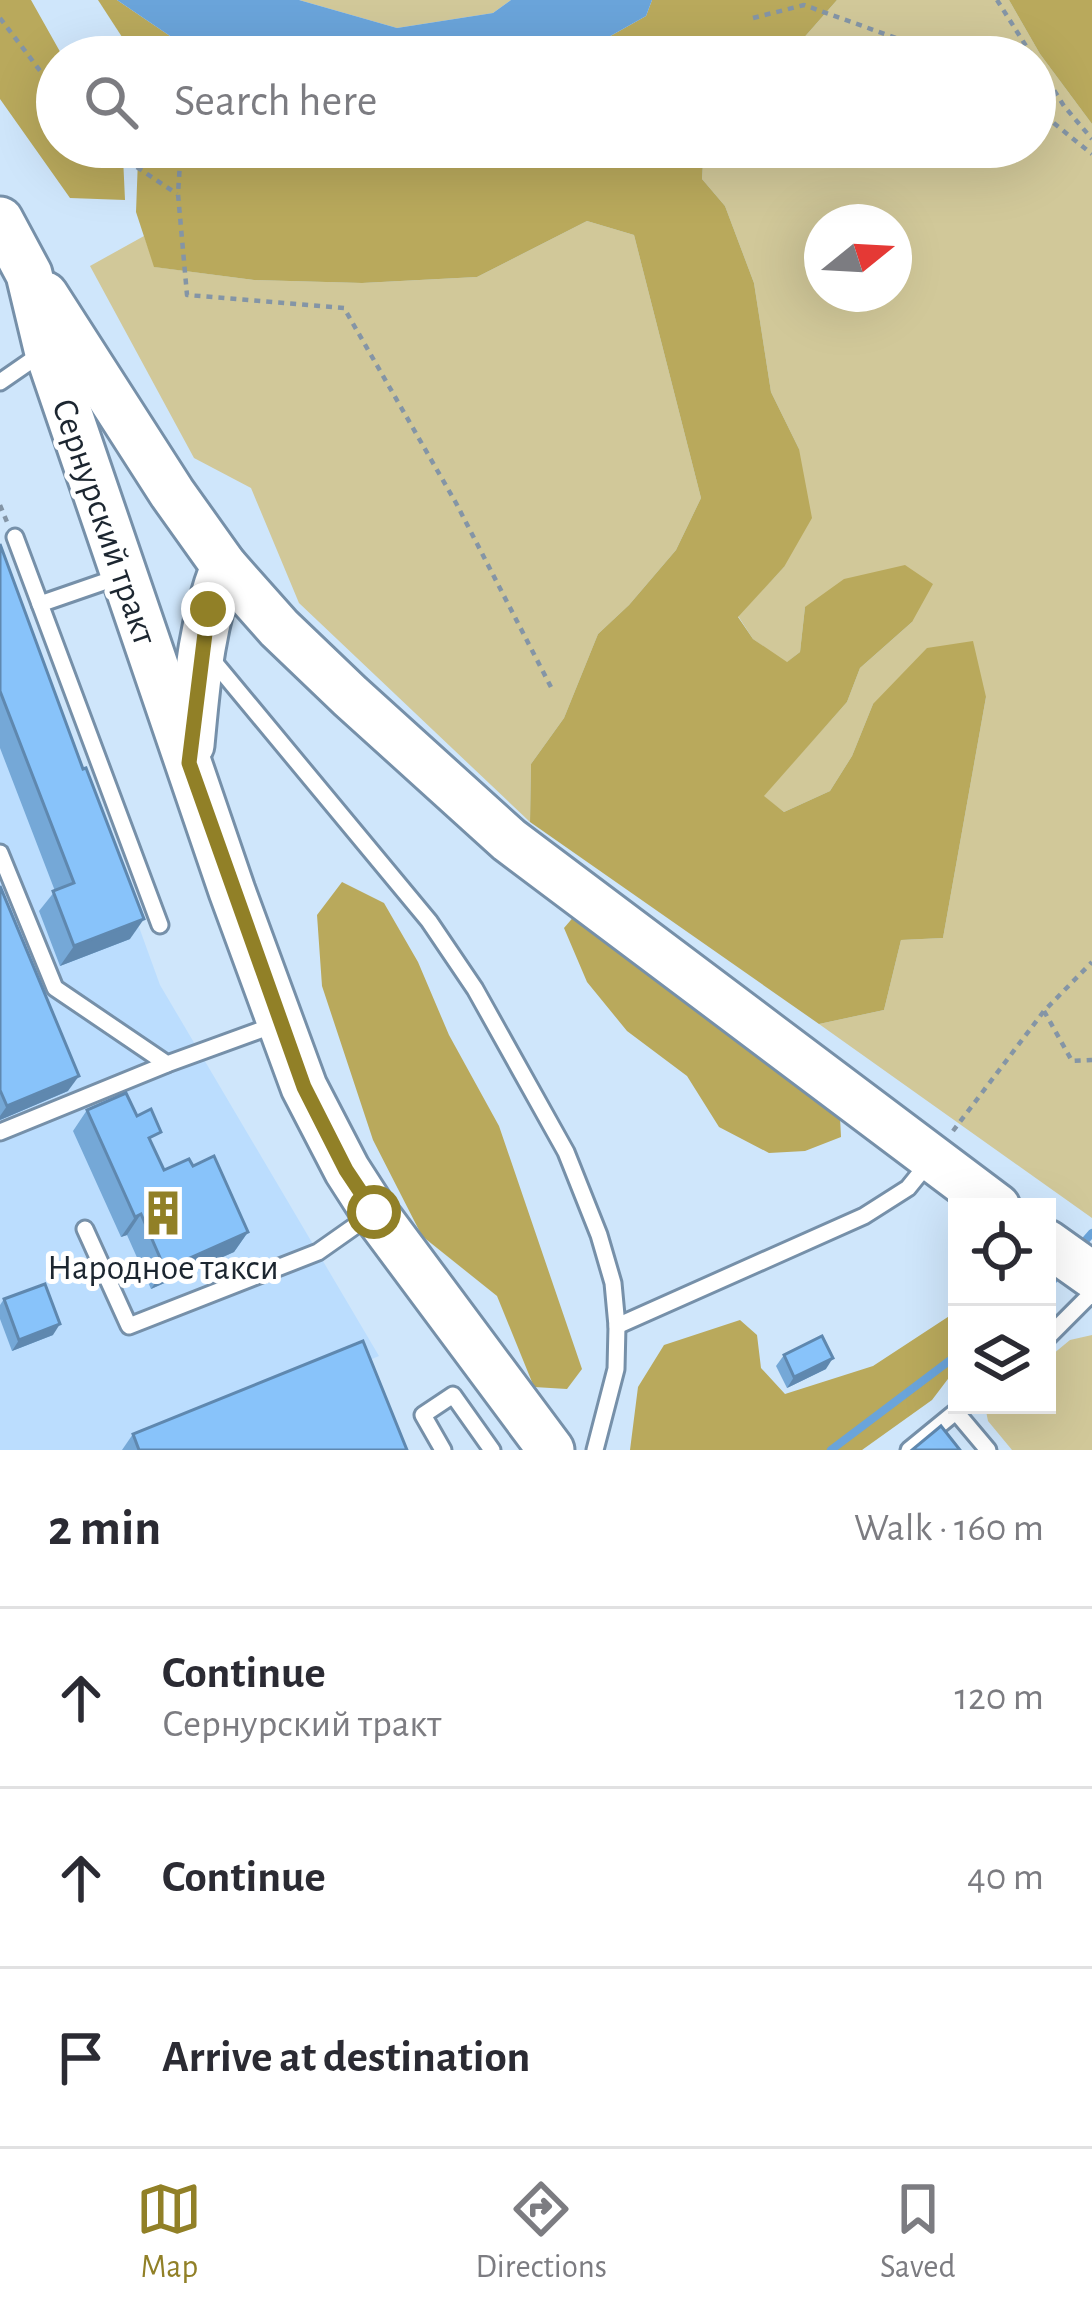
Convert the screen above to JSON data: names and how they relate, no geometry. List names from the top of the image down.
{
  "streets": {
    "main road": ["Сернурский тракт"]
  },
  "places": {
    "building": ["Народное такси"]
  },
  "north": "right",
  "page": {
    "search": "Search here",
    "heading": ["2 min", "Walk · 160 m"],
    "list": [
      ["Continue", "Сернурский тракт", "120 m"],
      ["Continue", "40 m"],
      "Arrive at destination"
    ],
    "nav": ["Map", "Directions", "Saved"]
  }
}
